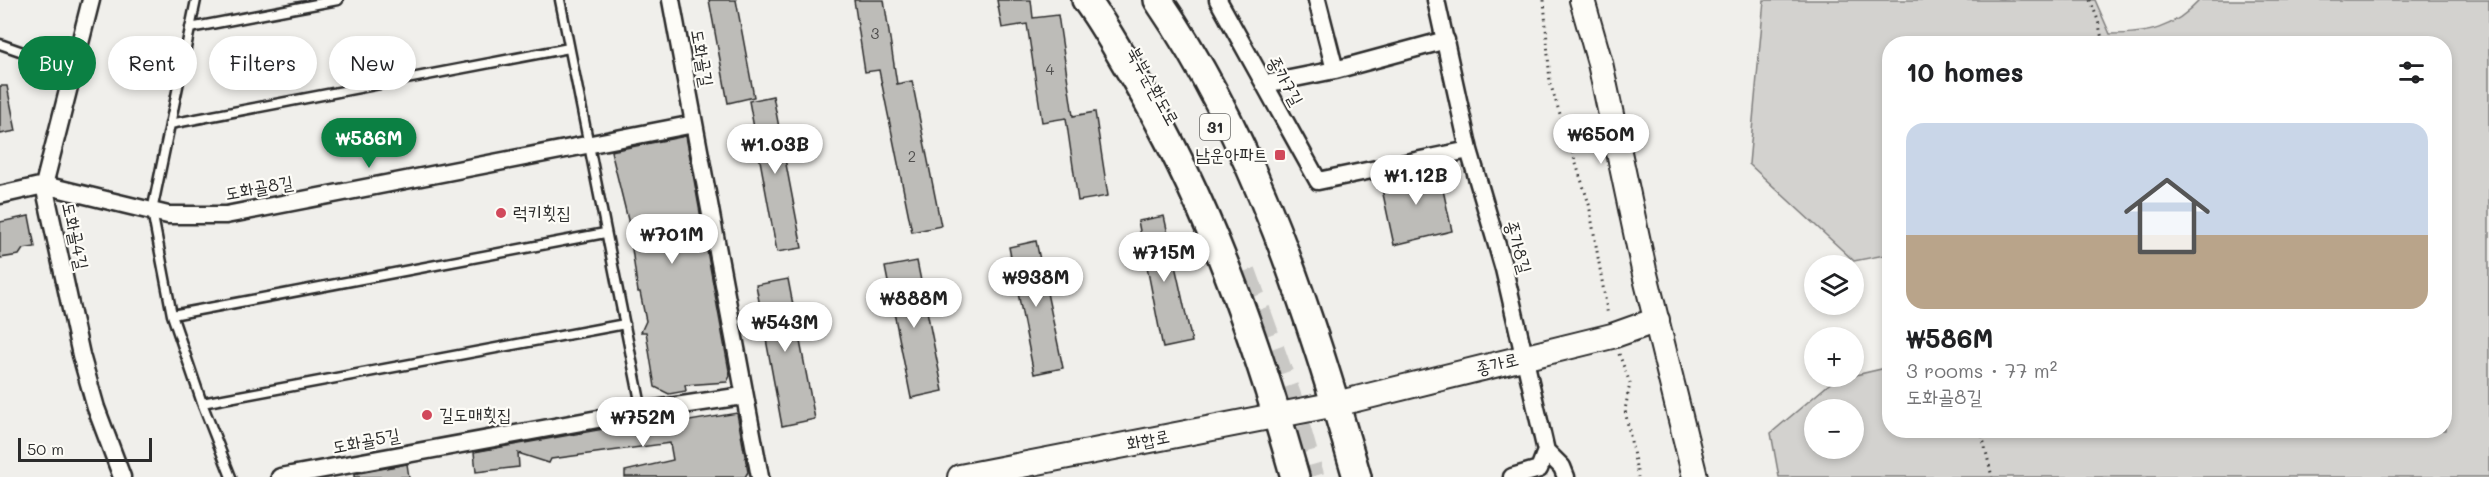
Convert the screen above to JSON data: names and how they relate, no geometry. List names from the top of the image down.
{
  "streets": {
    "main road": [
      "북부순환도로",
      "31",
      "종가로",
      "화합로"
    ],
    "street": [
      "도화골길",
      "종가7길",
      "도화골8길",
      "도화골4길",
      "종가8길",
      "도화골5길"
    ]
  },
  "crossings": [
    ["도화골길", "도화골8길"],
    ["도화골길", "도화골5길"],
    ["종가7길", "종가8길"],
    ["도화골8길", "도화골4길"],
    ["종가8길", "종가로"],
    ["종가로", "화합로"]
  ],
  "places": {
    "transit": ["남운아파트"],
    "other": ["럭키횟집", "길도매횟집"]
  },
  "house_numbers": ["3", "4", "2"],
  "scale_bar": "50 m",
  "page": {
    "chip": [
      "Buy",
      "Rent",
      "Filters",
      "New"
    ],
    "heading": "10 homes",
    "list": [
      {
        "name": "₩586M",
        "note": "3 rooms · 77 m² · 도화골8길"
      }
    ],
    "price": [
      "₩650M",
      "₩586M",
      "₩1.03B",
      "₩1.12B",
      "₩701M",
      "₩715M",
      "₩938M",
      "₩888M",
      "₩543M",
      "₩752M"
    ],
    "map_buttons": ["+", "−"],
    "scale": "50 m"
  }
}
